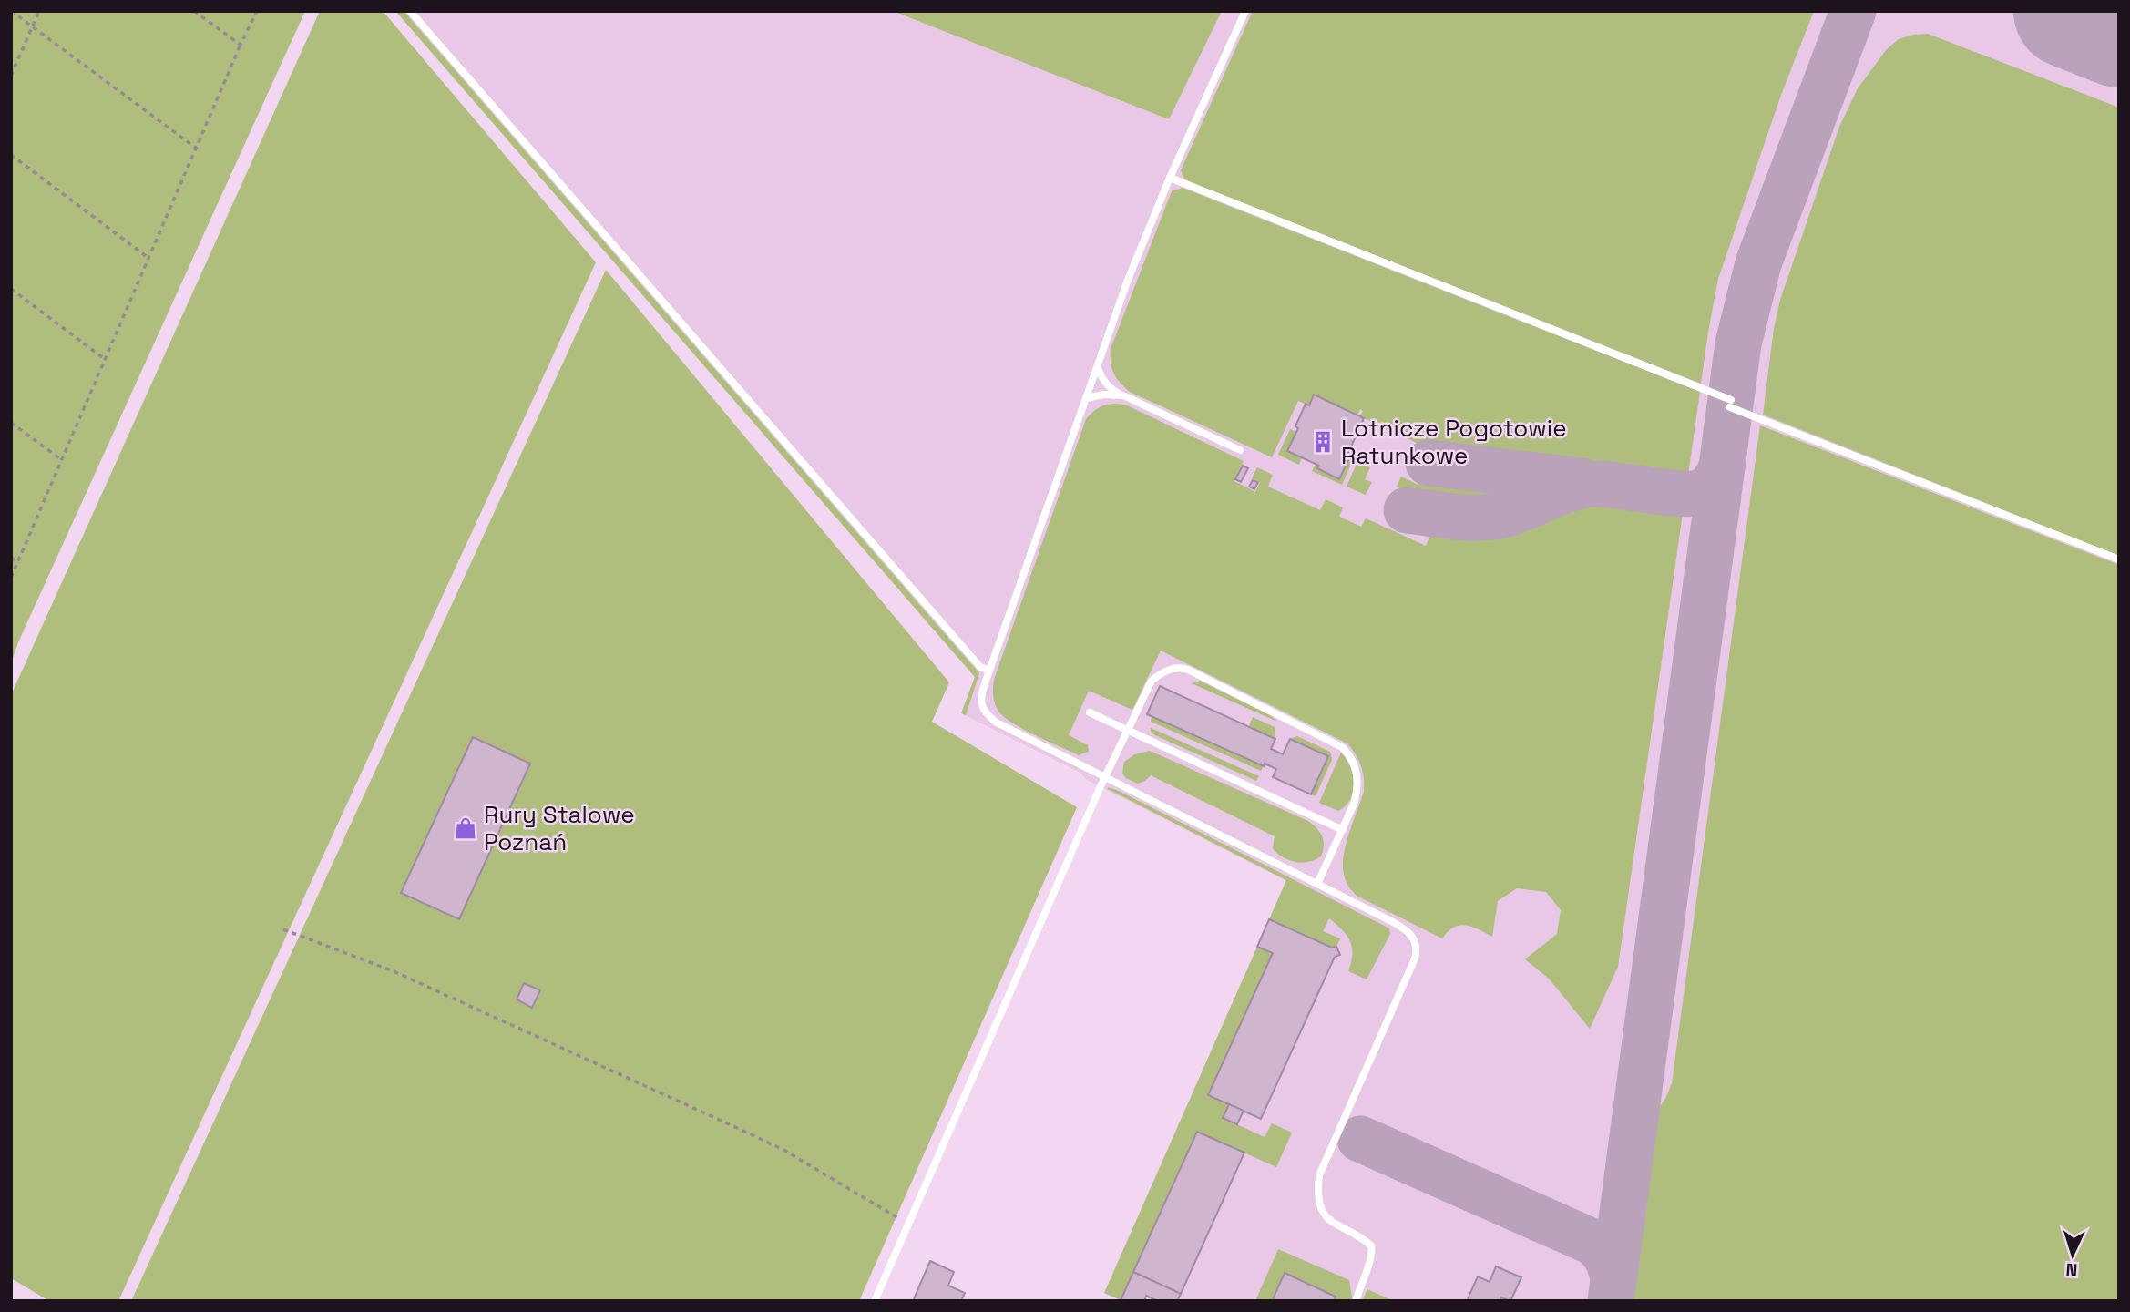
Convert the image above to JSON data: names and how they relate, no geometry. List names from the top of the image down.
{
  "places": {
    "building": ["Lotnicze Pogotowie Ratunkowe"],
    "shop": ["Rury Stalowe Poznań"]
  },
  "north": "bottom"
}
